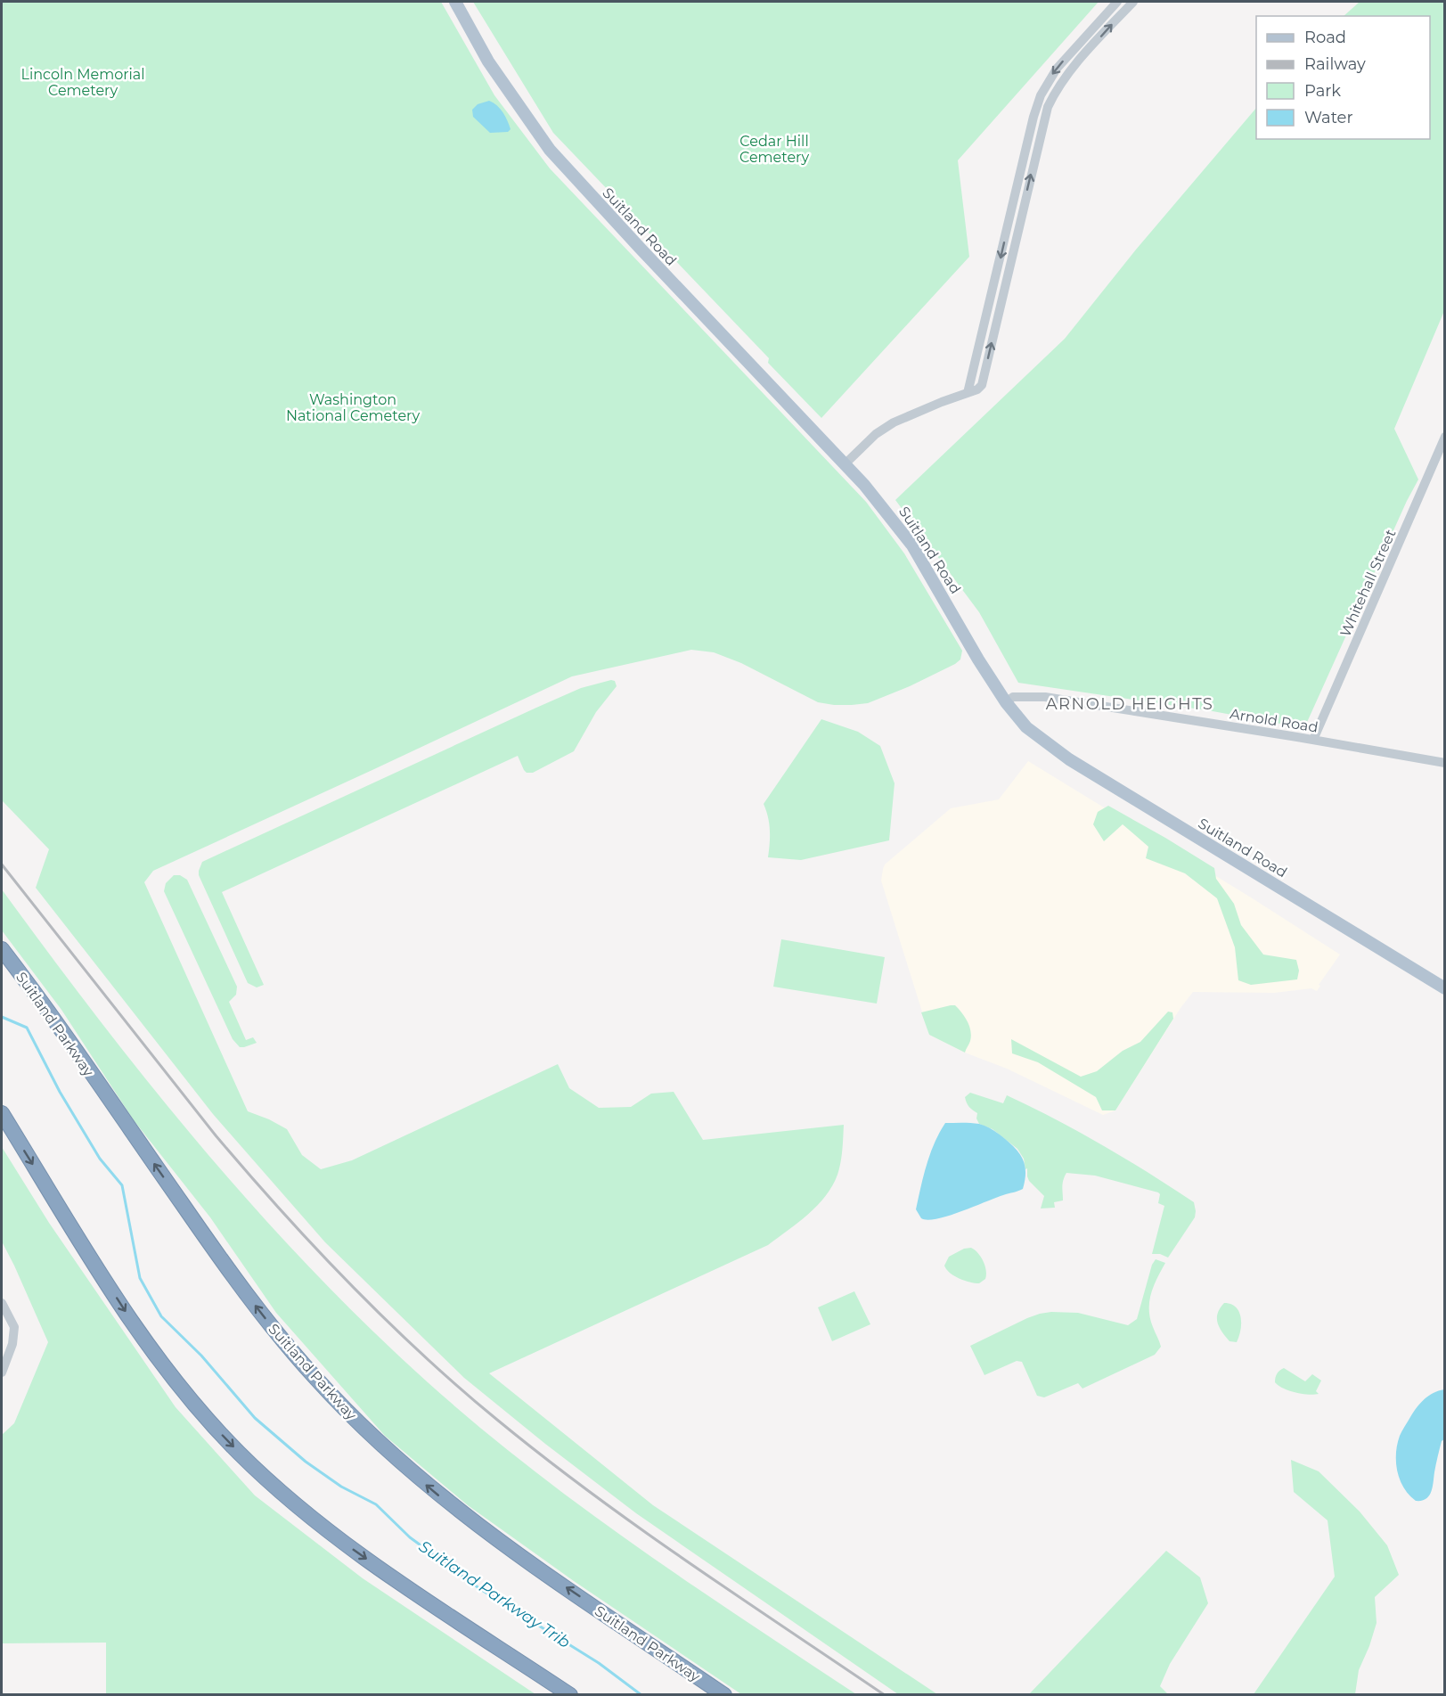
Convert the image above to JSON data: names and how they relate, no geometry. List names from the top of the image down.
{
  "streets": {
    "highway": ["Suitland Parkway"],
    "main road": ["Suitland Road"],
    "street": ["Whitehall Street", "Arnold Road"]
  },
  "crossings": [
    ["Suitland Road", "Arnold Road"],
    ["Whitehall Street", "Arnold Road"]
  ],
  "districts": ["ARNOLD HEIGHTS"],
  "water": ["Suitland Parkway Trib"],
  "parks": ["Lincoln Memorial Cemetery", "Cedar Hill Cemetery", "Washington National Cemetery"],
  "legend": [
    "Road",
    "Railway",
    "Park",
    "Water"
  ]
}
